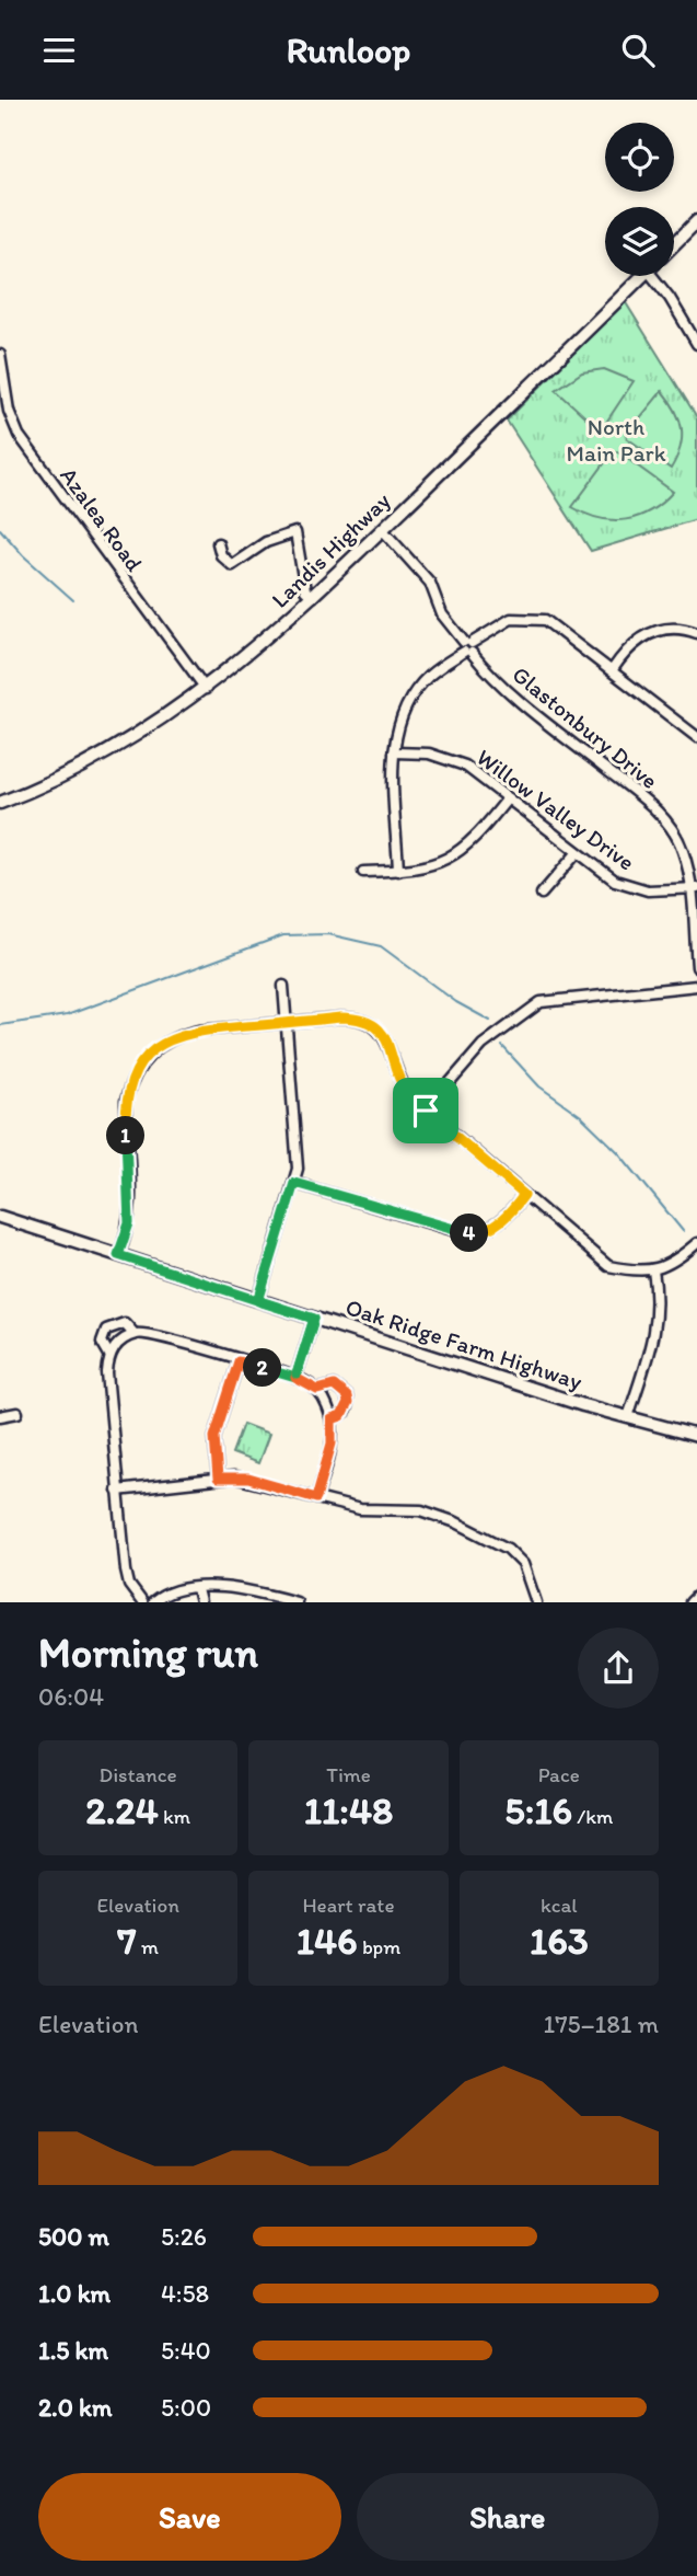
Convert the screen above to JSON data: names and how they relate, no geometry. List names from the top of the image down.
{
  "streets": {
    "main road": ["Landis Highway", "Oak Ridge Farm Highway"],
    "street": ["Azalea Road", "Glastonbury Drive", "Willow Valley Drive"]
  },
  "crossings": [
    ["Azalea Road", "Landis Highway"],
    ["Landis Highway", "Glastonbury Drive"],
    ["Glastonbury Drive", "Willow Valley Drive"]
  ],
  "parks": ["North Main Park"],
  "page": {
    "header": "Runloop",
    "pins": ["1", "4", "2"],
    "heading": ["Morning run", "06:04"],
    "stats": [
      ["Distance", "2.24 km"],
      ["Time", "11:48"],
      ["Pace", "5:16 /km"],
      ["Elevation", "7 m"],
      ["Heart rate", "146 bpm"],
      ["kcal", "163"]
    ],
    "chart": ["Elevation", "175–181 m"],
    "list": [
      {
        "name": "500 m",
        "note": "5:26"
      },
      {
        "name": "1.0 km",
        "note": "4:58"
      },
      {
        "name": "1.5 km",
        "note": "5:40"
      },
      {
        "name": "2.0 km",
        "note": "5:00"
      }
    ],
    "buttons": ["Save", "Share"]
  }
}
